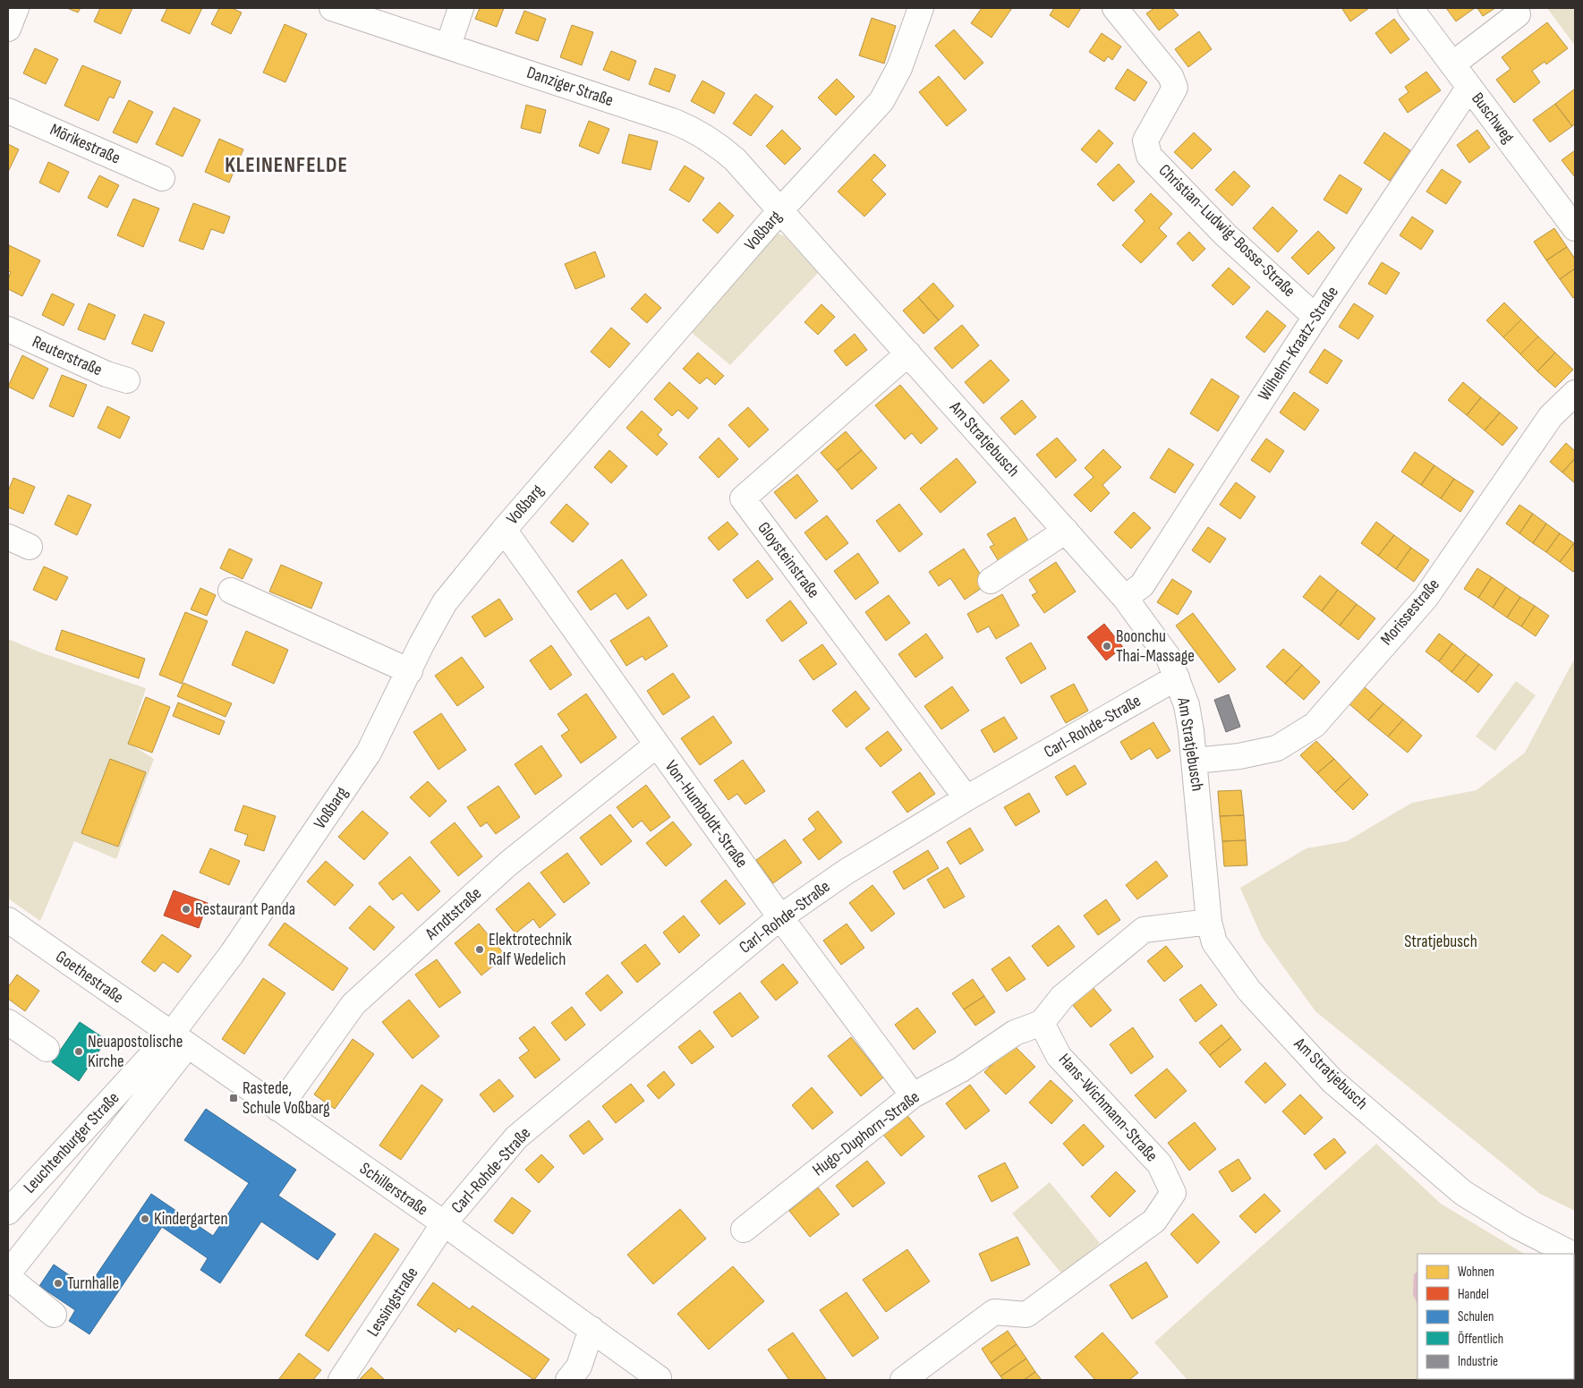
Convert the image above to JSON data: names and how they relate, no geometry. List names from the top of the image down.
{
  "streets": {
    "street": [
      "Danziger Straße",
      "Buschweg",
      "Mörikestraße",
      "Voßbarg",
      "Christian-Ludwig-Bosse-Straße",
      "Wilhelm-Kraatz-Straße",
      "Reuterstraße",
      "Am Stratjebusch",
      "Gloysteinstraße",
      "Morissestraße",
      "Carl-Rohde-Straße",
      "Von-Humboldt-Straße",
      "Arndtstraße",
      "Goethestraße",
      "Hans-Wichmann-Straße",
      "Hugo-Duphorn-Straße",
      "Leuchtenburger Straße",
      "Schillerstraße",
      "Lessingstraße"
    ]
  },
  "crossings": [
    ["Danziger Straße", "Voßbarg"],
    ["Danziger Straße", "Am Stratjebusch"],
    ["Buschweg", "Wilhelm-Kraatz-Straße"],
    ["Voßbarg", "Am Stratjebusch"],
    ["Voßbarg", "Von-Humboldt-Straße"],
    ["Voßbarg", "Goethestraße"],
    ["Voßbarg", "Leuchtenburger Straße"],
    ["Voßbarg", "Schillerstraße"],
    ["Christian-Ludwig-Bosse-Straße", "Wilhelm-Kraatz-Straße"],
    ["Wilhelm-Kraatz-Straße", "Am Stratjebusch"],
    ["Am Stratjebusch", "Gloysteinstraße"],
    ["Am Stratjebusch", "Morissestraße"],
    ["Am Stratjebusch", "Carl-Rohde-Straße"],
    ["Gloysteinstraße", "Carl-Rohde-Straße"],
    ["Carl-Rohde-Straße", "Von-Humboldt-Straße"],
    ["Carl-Rohde-Straße", "Schillerstraße"],
    ["Carl-Rohde-Straße", "Lessingstraße"],
    ["Von-Humboldt-Straße", "Arndtstraße"],
    ["Von-Humboldt-Straße", "Hugo-Duphorn-Straße"],
    ["Arndtstraße", "Schillerstraße"],
    ["Goethestraße", "Leuchtenburger Straße"],
    ["Goethestraße", "Schillerstraße"],
    ["Hans-Wichmann-Straße", "Hugo-Duphorn-Straße"],
    ["Leuchtenburger Straße", "Schillerstraße"],
    ["Schillerstraße", "Lessingstraße"]
  ],
  "districts": ["KLEINENFELDE"],
  "parks": ["Stratjebusch"],
  "places": {
    "other": [
      "Boonchu Thai-Massage",
      "Restaurant Panda",
      "Elektrotechnik Ralf Wedelich",
      "Neuapostolische Kirche",
      "Kindergarten",
      "Turnhalle"
    ],
    "transit": ["Rastede, Schule Voßbarg"]
  },
  "legend": [
    "Wohnen",
    "Handel",
    "Schulen",
    "Öffentlich",
    "Industrie"
  ]
}
